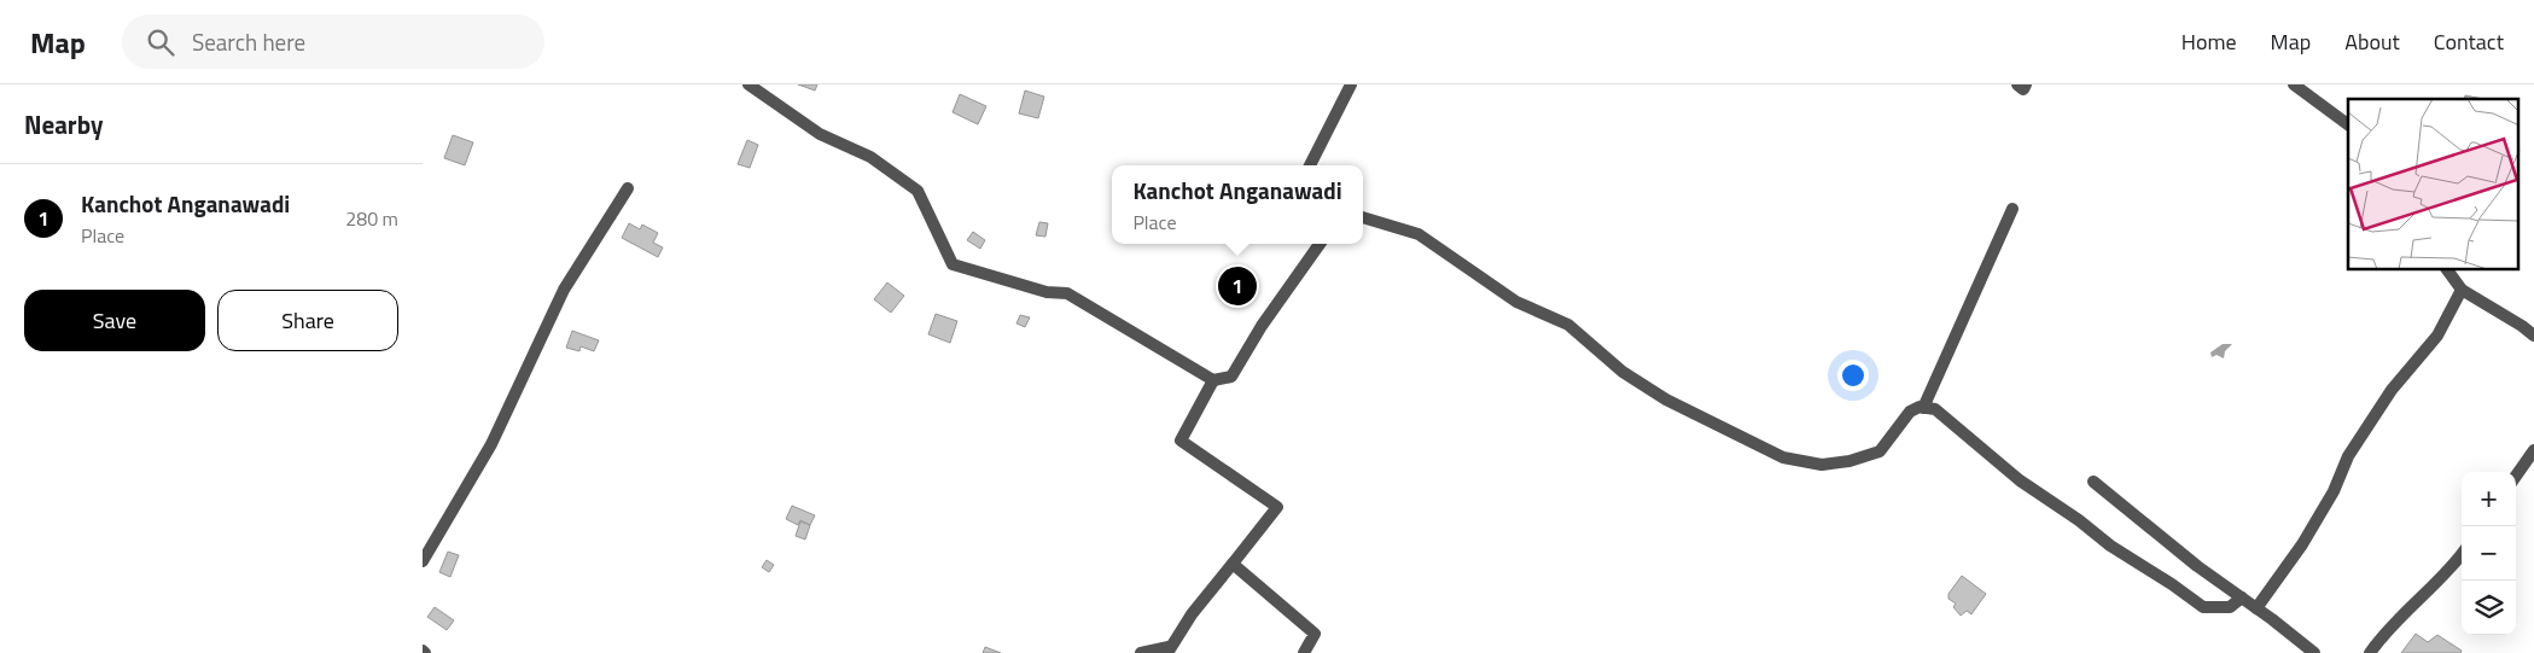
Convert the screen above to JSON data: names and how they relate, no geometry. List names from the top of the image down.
{
  "page": {
    "header": "Map",
    "search": "Search here",
    "nav": [
      "Home",
      "Map",
      "About",
      "Contact"
    ],
    "heading": "Nearby",
    "list": [
      {
        "mark": "1",
        "name": "Kanchot Anganawadi",
        "note": "Place",
        "value": "280 m"
      }
    ],
    "popup": ["Kanchot Anganawadi", "Place"],
    "pins": "1",
    "buttons": ["Save", "Share"],
    "map_buttons": ["+", "−"]
  }
}
